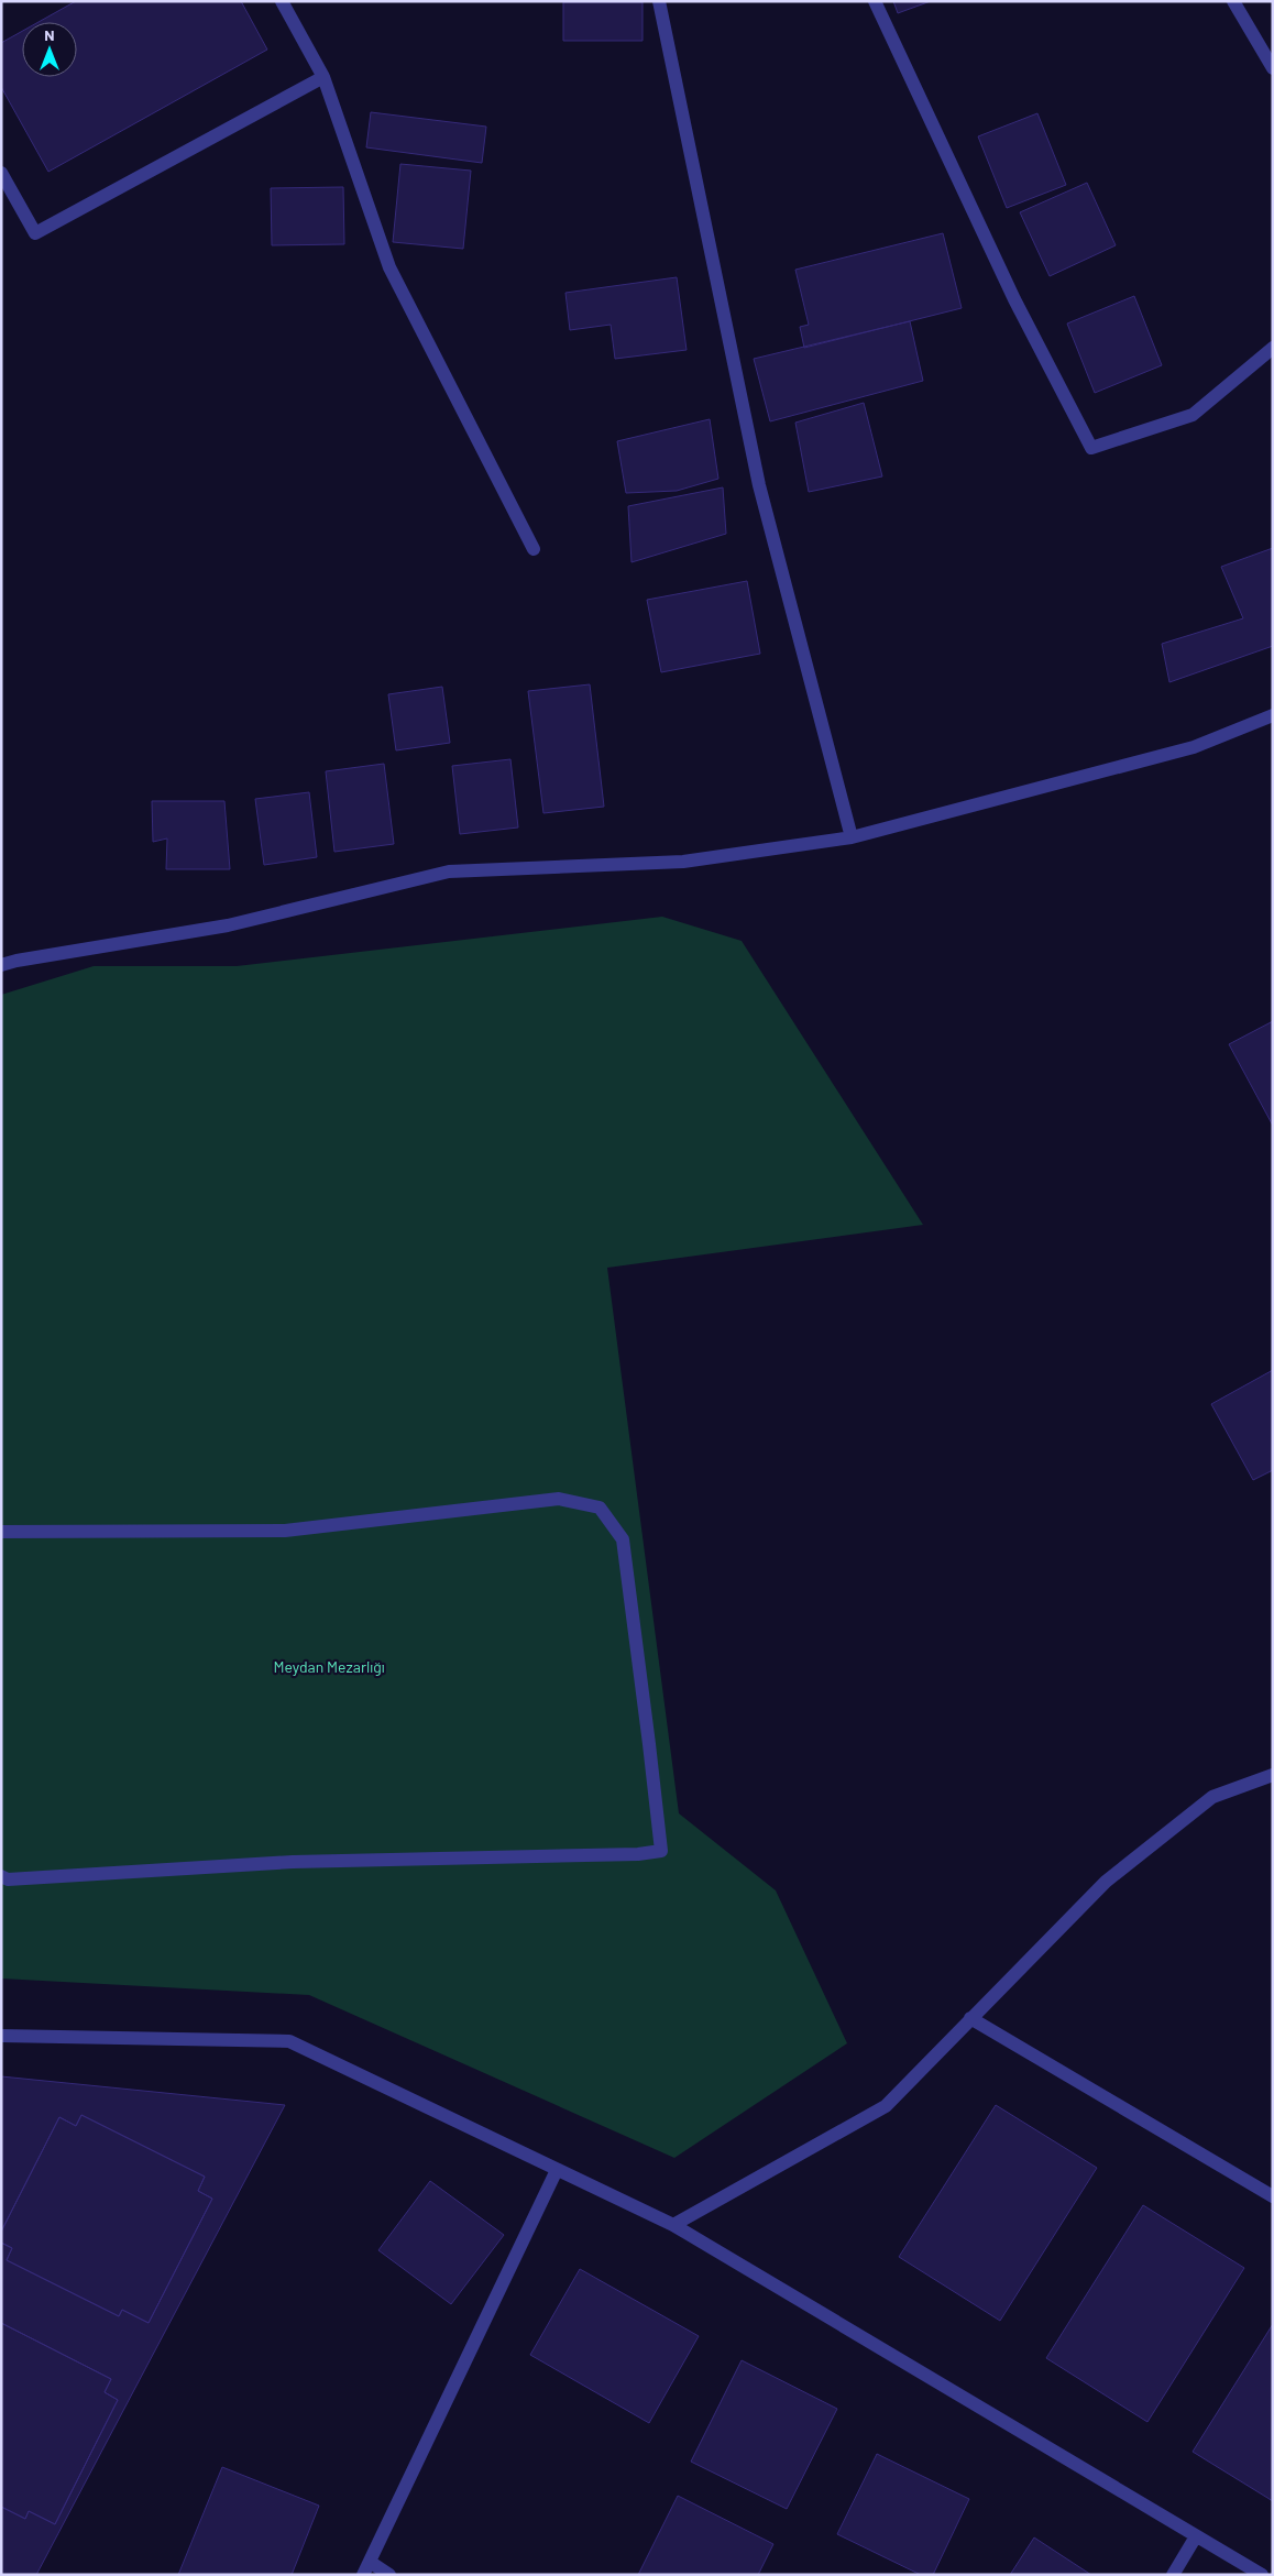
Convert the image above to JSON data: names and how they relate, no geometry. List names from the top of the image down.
{
  "parks": ["Meydan Mezarlığı"],
  "north": "top"
}
